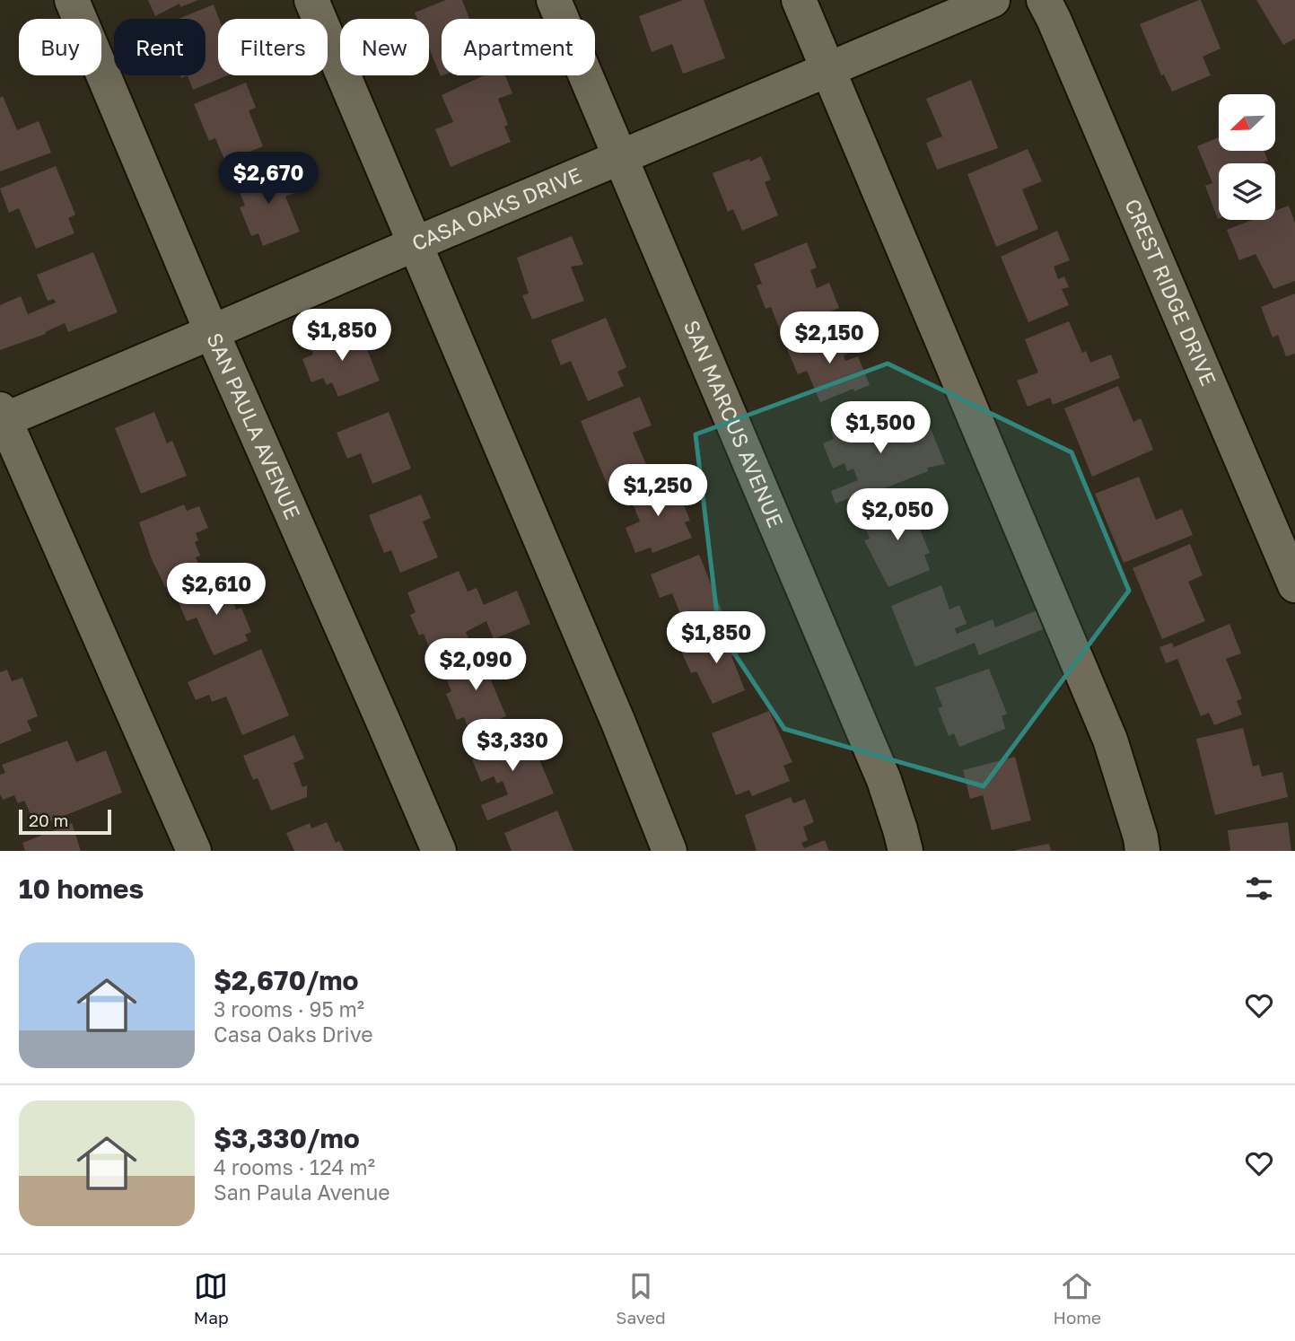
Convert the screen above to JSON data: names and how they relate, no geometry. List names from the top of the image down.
{
  "streets": {
    "street": [
      "CASA OAKS DRIVE",
      "CREST RIDGE DRIVE",
      "SAN MARCUS AVENUE",
      "SAN PAULA AVENUE"
    ]
  },
  "crossings": [
    ["CASA OAKS DRIVE", "SAN MARCUS AVENUE"],
    ["CASA OAKS DRIVE", "SAN PAULA AVENUE"]
  ],
  "scale_bar": "20 m",
  "north": "bottom left",
  "page": {
    "chip": [
      "Buy",
      "Rent",
      "Filters",
      "New",
      "Apartment"
    ],
    "price": [
      "$2,670",
      "$1,850",
      "$2,150",
      "$1,500",
      "$1,250",
      "$2,050",
      "$2,610",
      "$1,850",
      "$2,090",
      "$3,330"
    ],
    "scale": "20 m",
    "heading": "10 homes",
    "list": [
      {
        "name": "$2,670/mo",
        "note": "3 rooms · 95 m² · Casa Oaks Drive"
      },
      {
        "name": "$3,330/mo",
        "note": "4 rooms · 124 m² · San Paula Avenue"
      }
    ],
    "tabs": ["Map", "Saved", "Home"]
  }
}
